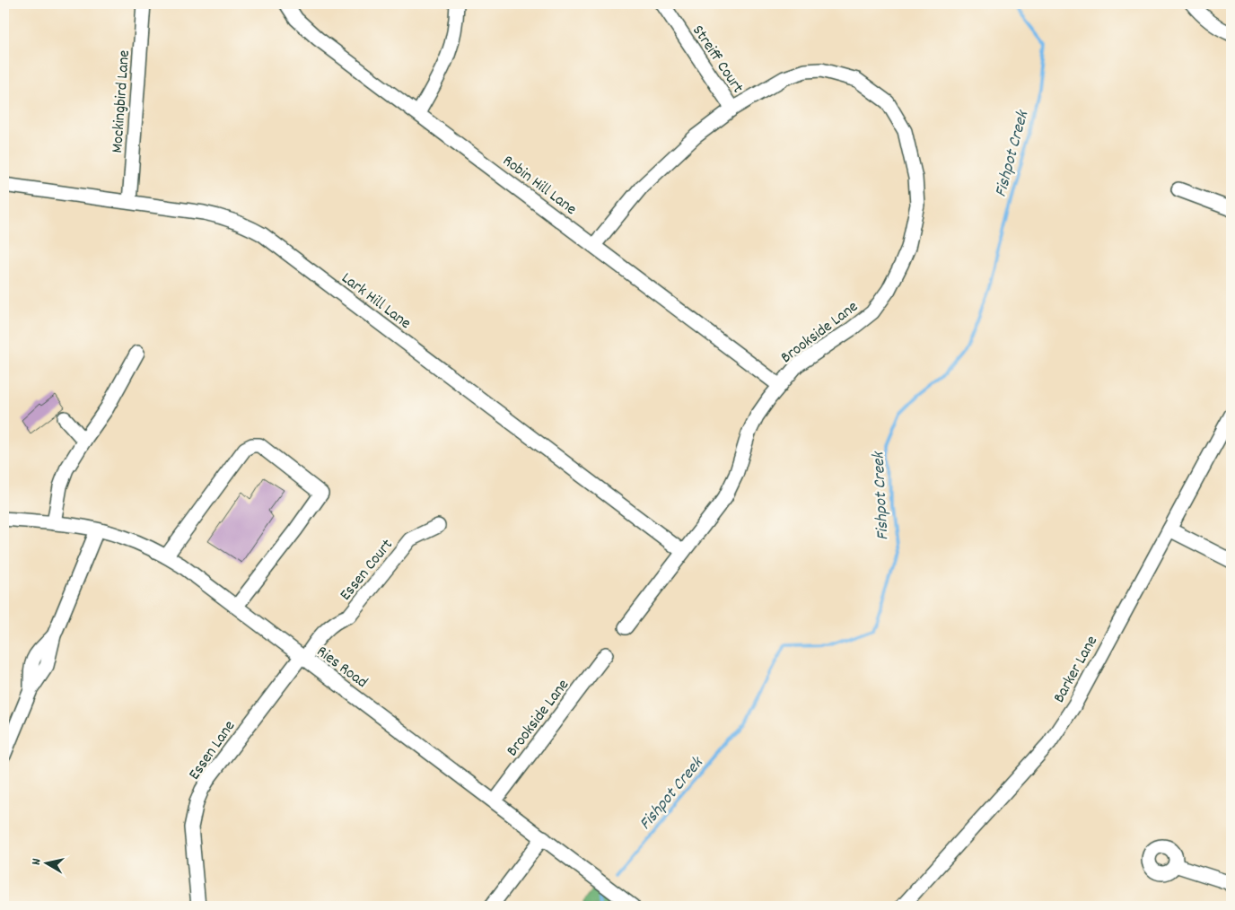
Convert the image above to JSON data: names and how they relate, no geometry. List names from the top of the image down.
{
  "streets": {
    "street": [
      "Streiff Court",
      "Mockingbird Lane",
      "Robin Hill Lane",
      "Lark Hill Lane",
      "Brookside Lane",
      "Essen Court",
      "Ries Road",
      "Barker Lane",
      "Essen Lane"
    ]
  },
  "crossings": [
    ["Streiff Court", "Brookside Lane"],
    ["Mockingbird Lane", "Lark Hill Lane"],
    ["Robin Hill Lane", "Brookside Lane"],
    ["Lark Hill Lane", "Brookside Lane"],
    ["Brookside Lane", "Ries Road"],
    ["Essen Court", "Ries Road"],
    ["Essen Court", "Essen Lane"],
    ["Ries Road", "Essen Lane"]
  ],
  "water": ["Fishpot Creek"],
  "north": "left"
}
